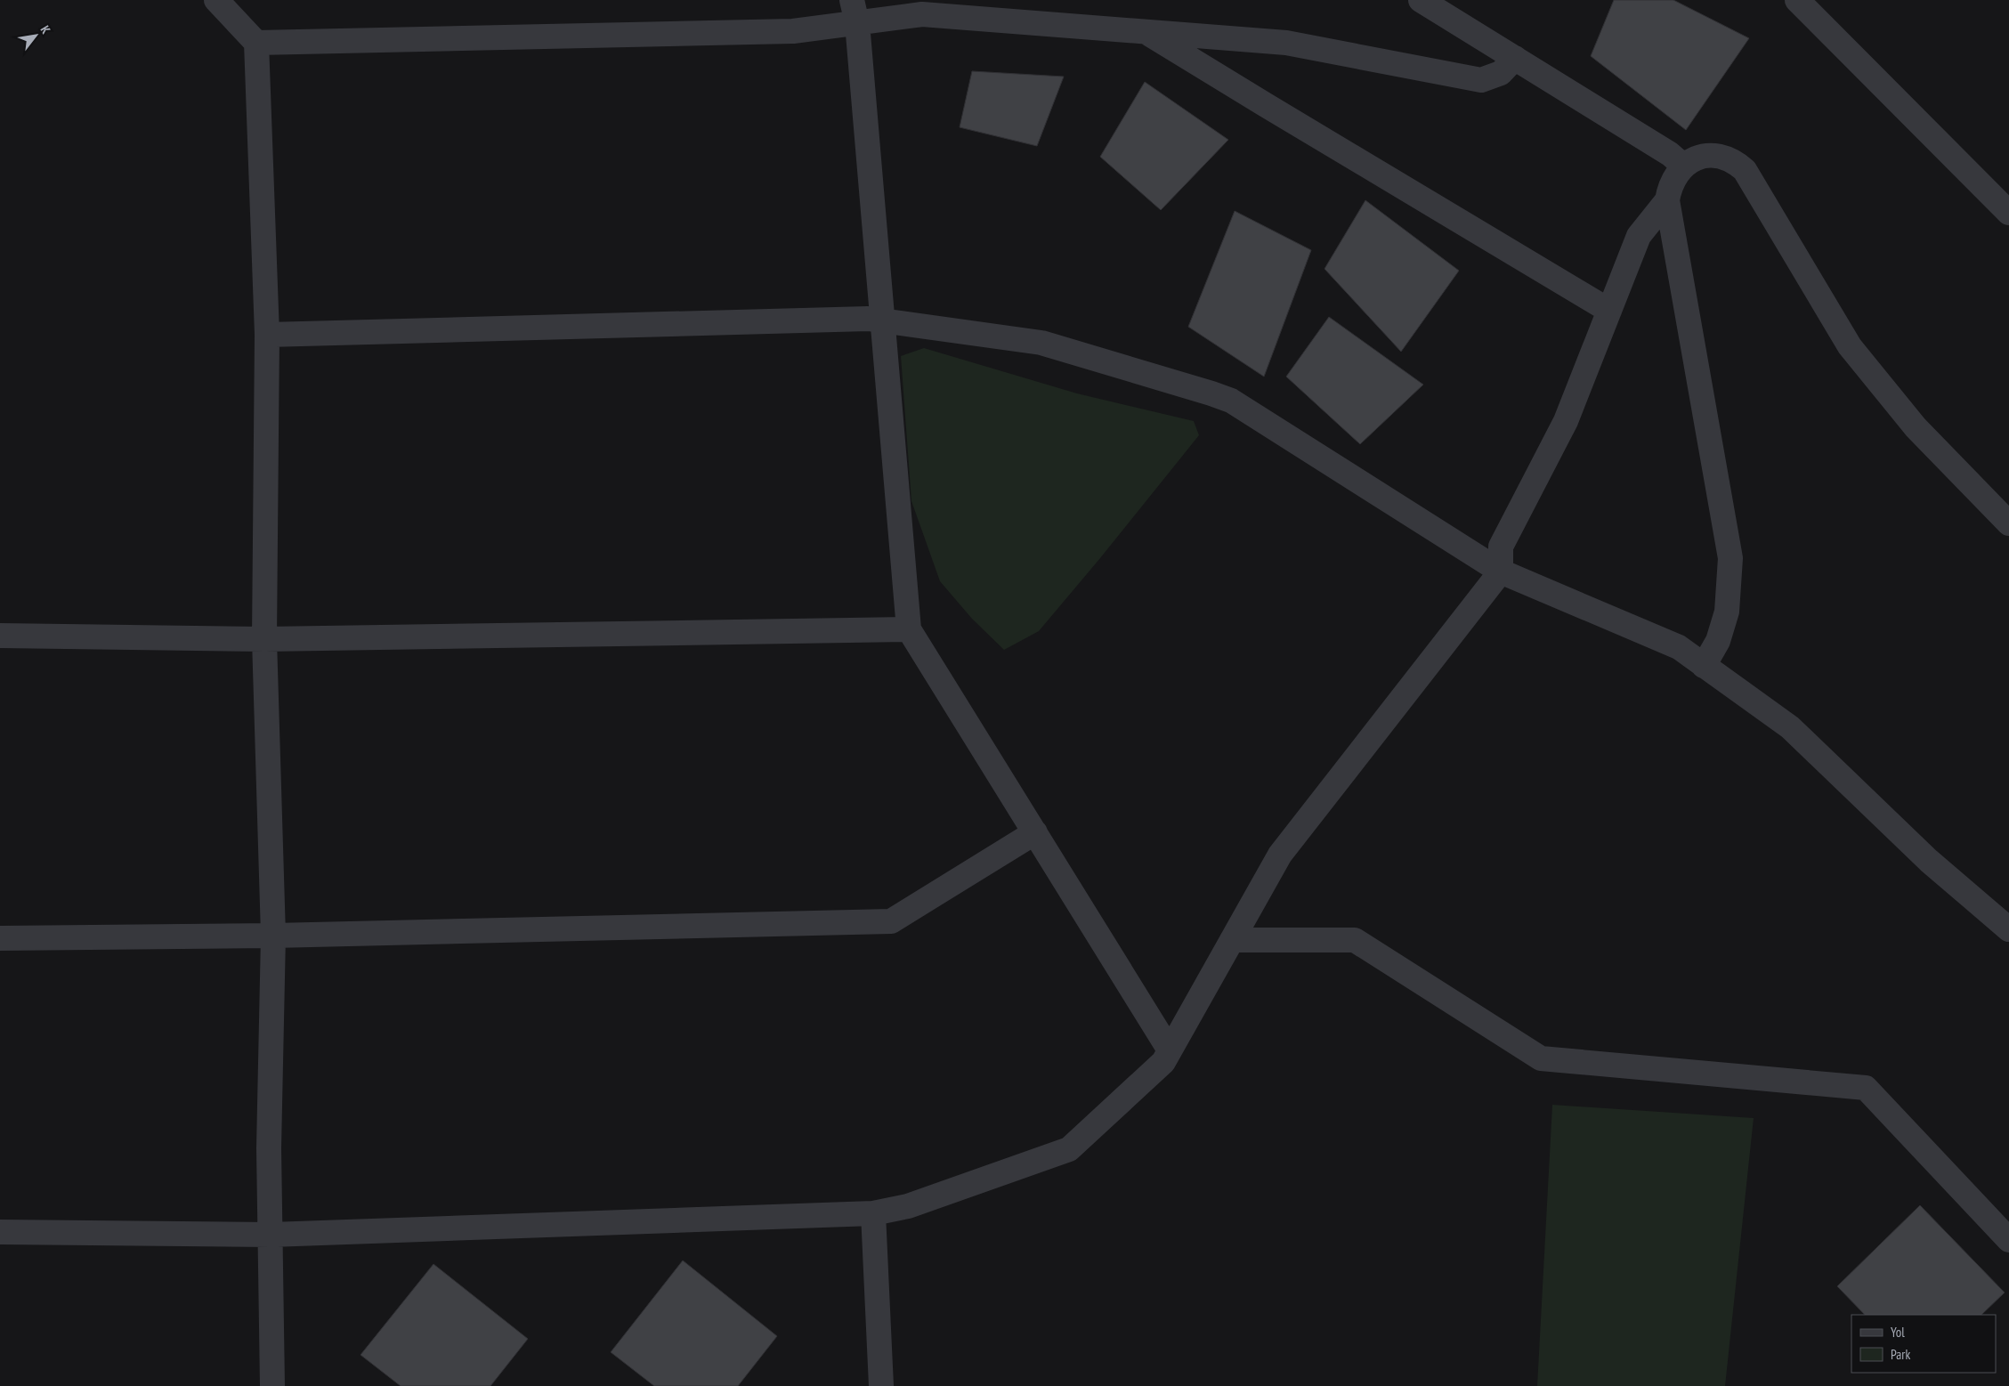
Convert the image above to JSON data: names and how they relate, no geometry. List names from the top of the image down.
{
  "legend": ["Yol", "Park"],
  "north": "top right"
}
